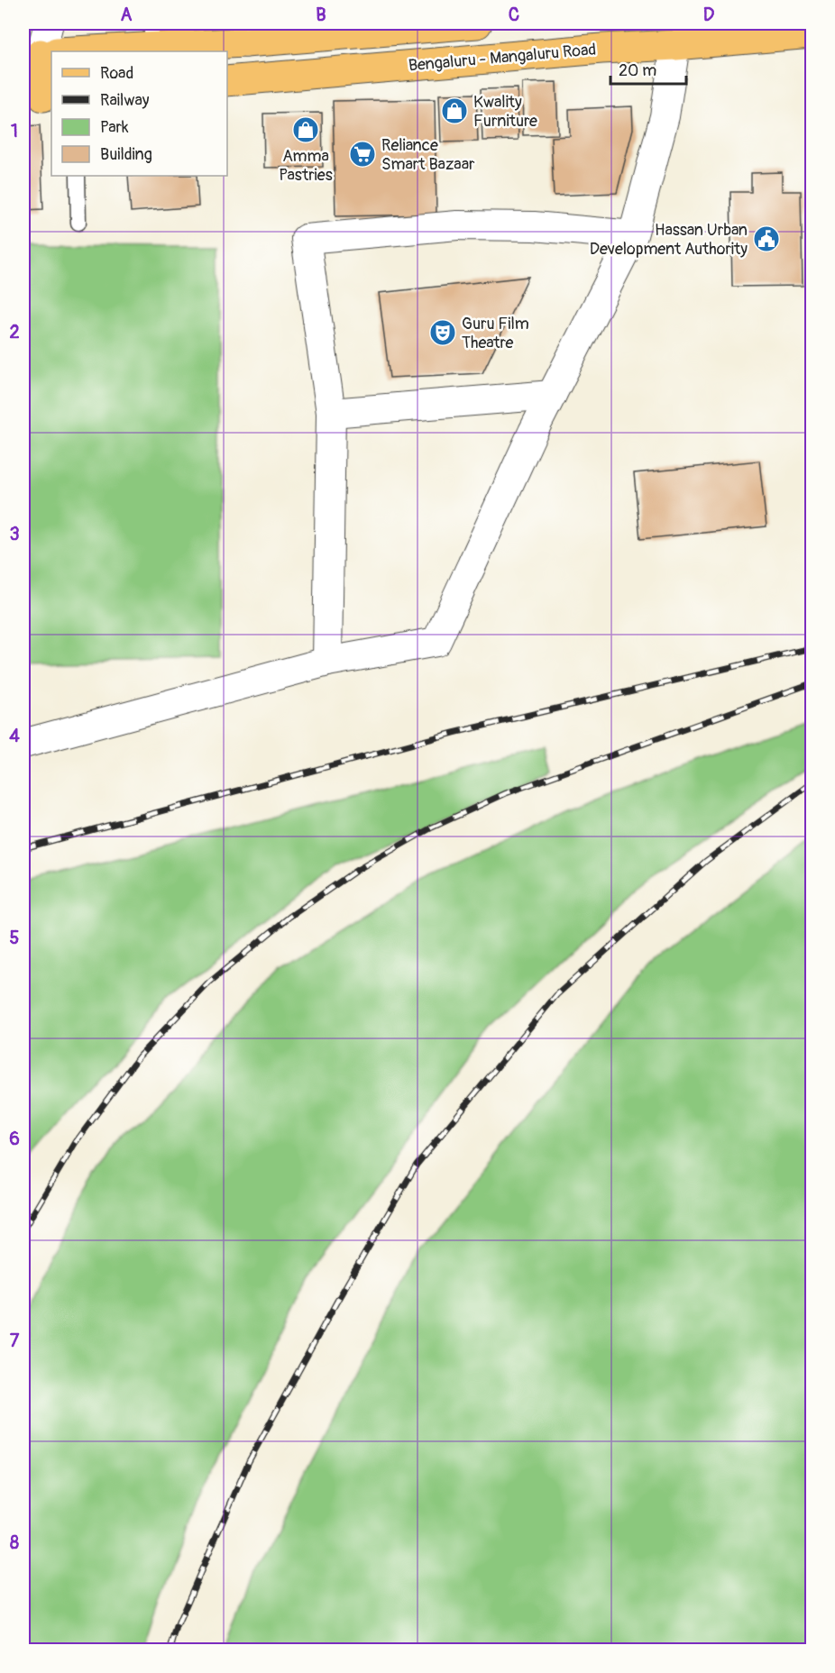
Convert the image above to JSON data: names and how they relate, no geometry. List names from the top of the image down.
{
  "streets": {
    "main road": ["Bengaluru - Mangaluru Road"]
  },
  "places": {
    "shop": ["Kwality Furniture", "Amma Pastries"],
    "supermarket": ["Reliance Smart Bazaar"],
    "public building": ["Hassan Urban Development Authority"],
    "theatre": ["Guru Film Theatre"]
  },
  "legend": [
    "Road",
    "Railway",
    "Park",
    "Building"
  ],
  "scale_bar": "20 m",
  "grid": {
    "columns": [
      "A",
      "B",
      "C",
      "D"
    ],
    "rows": [
      "1",
      "2",
      "3",
      "4",
      "5",
      "6",
      "7",
      "8"
    ]
  }
}
